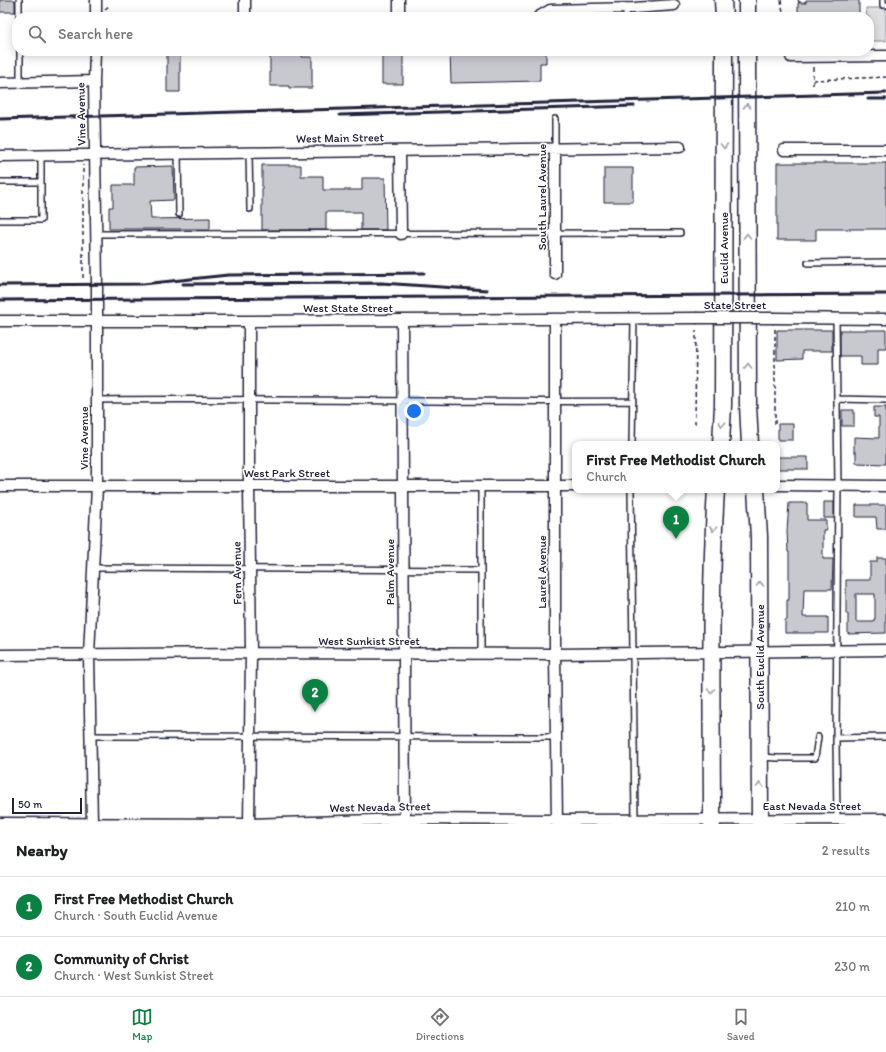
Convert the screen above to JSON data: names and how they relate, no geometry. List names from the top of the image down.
{
  "streets": {
    "main road": ["Euclid Avenue", "South Euclid Avenue"],
    "street": [
      "Vine Avenue",
      "West Main Street",
      "South Laurel Avenue",
      "State Street",
      "West State Street",
      "West Park Street",
      "Palm Avenue",
      "Laurel Avenue",
      "Fern Avenue",
      "West Sunkist Street",
      "East Nevada Street",
      "West Nevada Street"
    ]
  },
  "crossings": [
    ["Vine Avenue", "West Main Street"],
    ["Vine Avenue", "West State Street"],
    ["Vine Avenue", "West Park Street"],
    ["Vine Avenue", "West Sunkist Street"],
    ["Vine Avenue", "West Nevada Street"],
    ["West Main Street", "South Laurel Avenue"],
    ["State Street", "West State Street"],
    ["West State Street", "Palm Avenue"],
    ["West State Street", "Laurel Avenue"],
    ["West State Street", "Fern Avenue"],
    ["West Park Street", "Palm Avenue"],
    ["West Park Street", "Laurel Avenue"],
    ["West Park Street", "Fern Avenue"],
    ["Palm Avenue", "West Sunkist Street"],
    ["Palm Avenue", "West Nevada Street"],
    ["Laurel Avenue", "West Sunkist Street"],
    ["Laurel Avenue", "West Nevada Street"],
    ["Fern Avenue", "West Sunkist Street"],
    ["Fern Avenue", "West Nevada Street"],
    ["West Sunkist Street", "South Euclid Avenue"],
    ["South Euclid Avenue", "East Nevada Street"],
    ["East Nevada Street", "West Nevada Street"]
  ],
  "scale_bar": "50 m",
  "page": {
    "search": "Search here",
    "popup": ["First Free Methodist Church", "Church"],
    "pins": ["1", "2"],
    "scale": "50 m",
    "heading": ["Nearby", "2 results"],
    "list": [
      {
        "mark": "1",
        "name": "First Free Methodist Church",
        "note": "Church · South Euclid Avenue",
        "value": "210 m"
      },
      {
        "mark": "2",
        "name": "Community of Christ",
        "note": "Church · West Sunkist Street",
        "value": "230 m"
      }
    ],
    "nav": ["Map", "Directions", "Saved"]
  }
}
